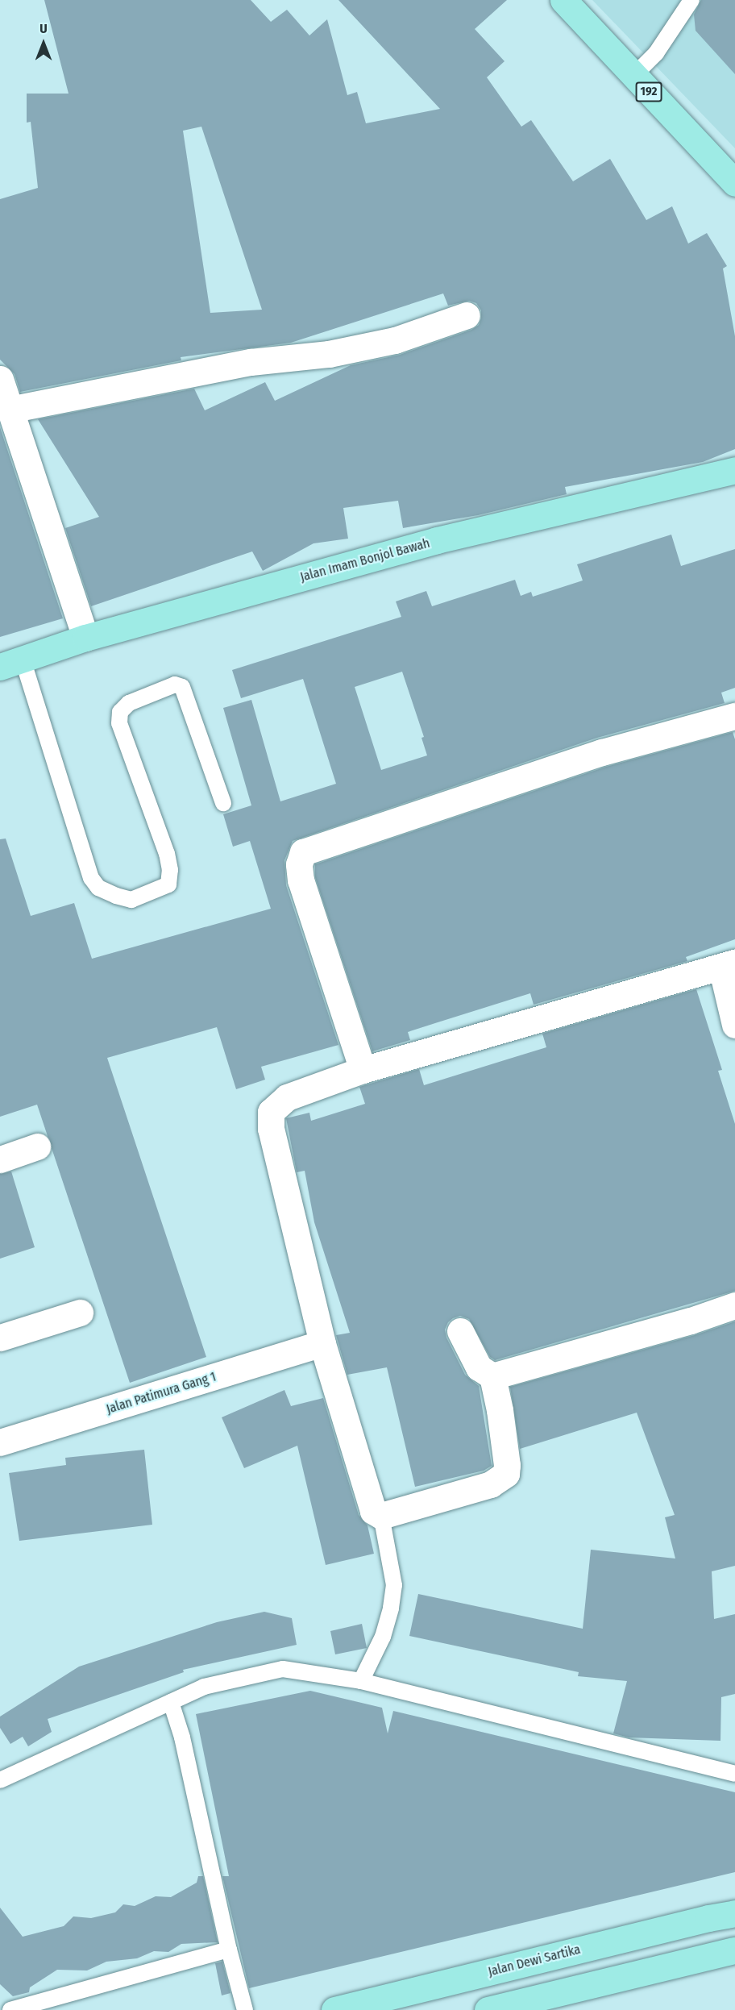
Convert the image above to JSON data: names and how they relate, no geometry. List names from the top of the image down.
{
  "streets": {
    "main road": ["192", "Jalan Imam Bonjol Bawah", "Jalan Dewi Sartika"],
    "street": ["Jalan Patimura Gang 1"]
  },
  "north": "top"
}
